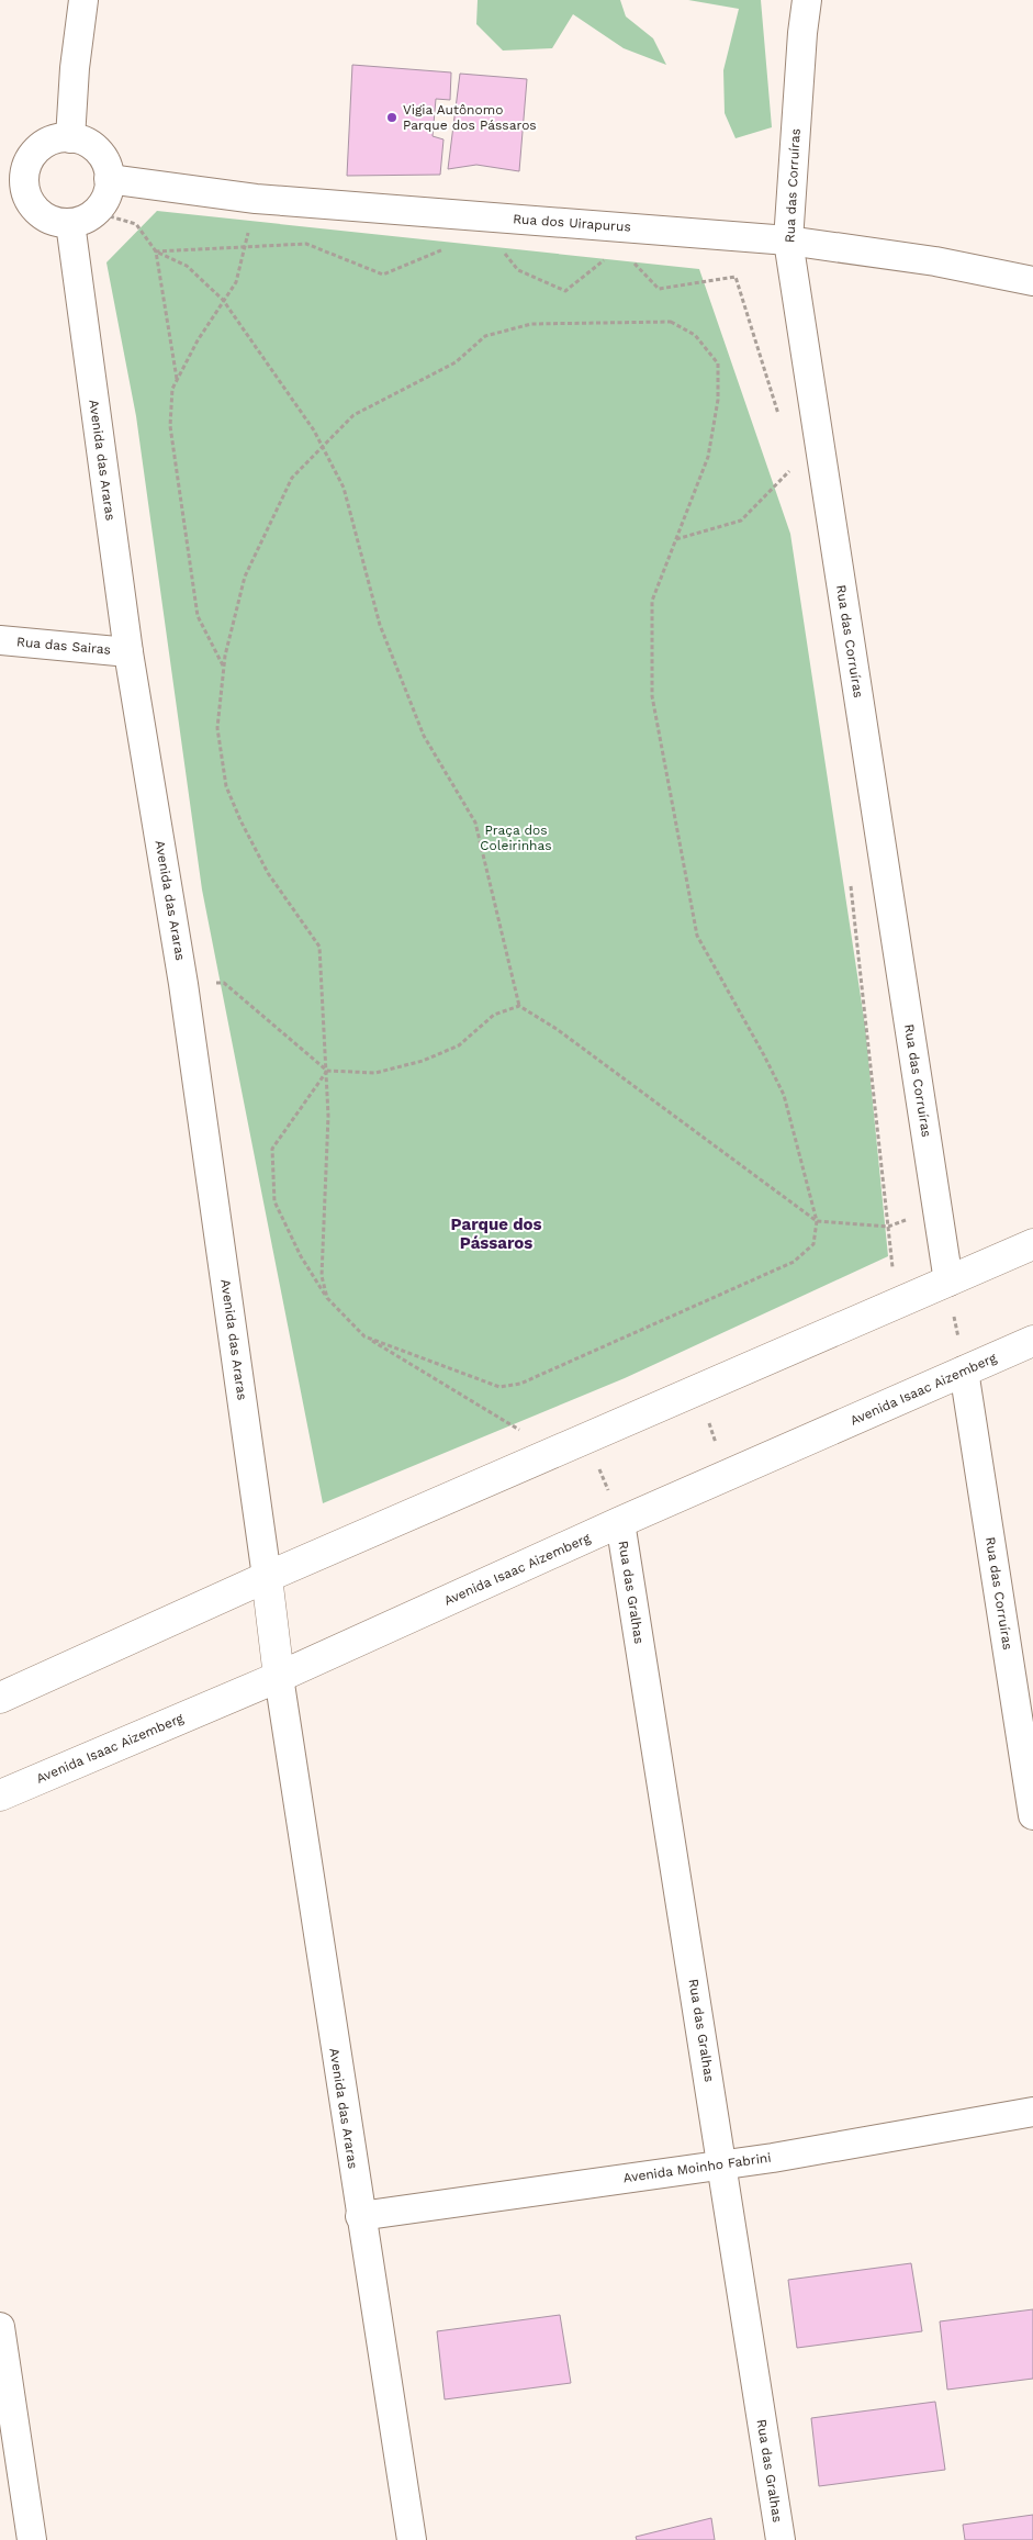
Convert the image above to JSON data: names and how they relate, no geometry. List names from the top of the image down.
{
  "streets": {
    "street": [
      "Rua das Corruíras",
      "Rua dos Uirapurus",
      "Avenida das Araras",
      "Rua das Sairas",
      "Avenida Isaac Aizemberg",
      "Rua das Gralhas",
      "Avenida Moinho Fabrini"
    ]
  },
  "crossings": [
    ["Rua das Corruíras", "Rua dos Uirapurus"],
    ["Rua das Corruíras", "Avenida Isaac Aizemberg"],
    ["Rua dos Uirapurus", "Avenida das Araras"],
    ["Avenida das Araras", "Rua das Sairas"],
    ["Avenida das Araras", "Avenida Isaac Aizemberg"],
    ["Avenida das Araras", "Avenida Moinho Fabrini"],
    ["Avenida Isaac Aizemberg", "Rua das Gralhas"],
    ["Rua das Gralhas", "Avenida Moinho Fabrini"]
  ],
  "districts": ["Parque dos Pássaros"],
  "parks": ["Praça dos Coleirinhas"],
  "places": ["Vigia Autônomo Parque dos Pássaros"]
}
